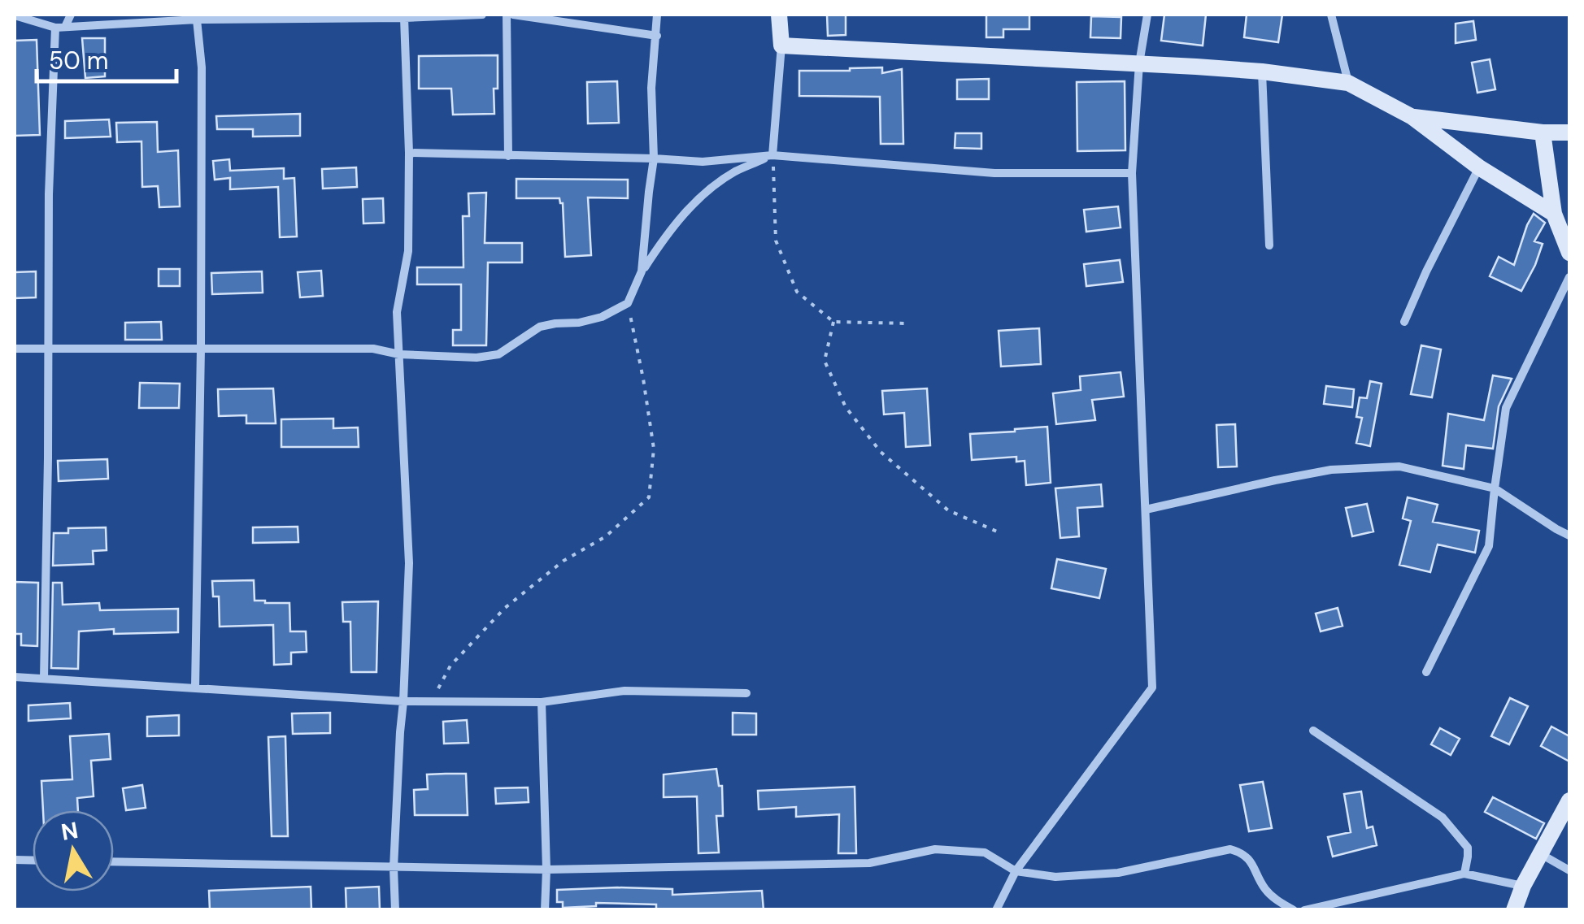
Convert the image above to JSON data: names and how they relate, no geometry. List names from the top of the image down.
{
  "scale_bar": "50 m",
  "north": "top"
}
